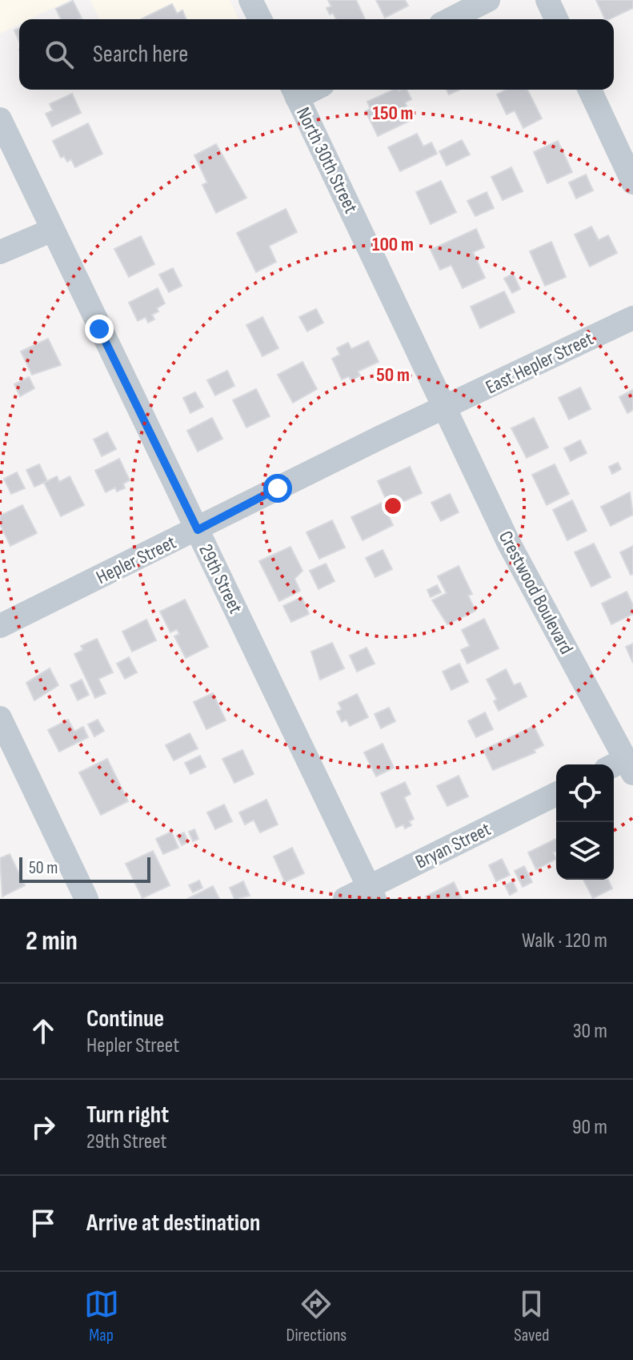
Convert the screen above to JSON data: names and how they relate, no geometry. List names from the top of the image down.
{
  "streets": {
    "street": [
      "North 30th Street",
      "East Hepler Street",
      "Hepler Street",
      "29th Street",
      "Crestwood Boulevard",
      "Bryan Street"
    ]
  },
  "crossings": [
    ["North 30th Street", "East Hepler Street"],
    ["North 30th Street", "Hepler Street"],
    ["North 30th Street", "Crestwood Boulevard"],
    ["East Hepler Street", "Hepler Street"],
    ["East Hepler Street", "Crestwood Boulevard"],
    ["Hepler Street", "29th Street"],
    ["Hepler Street", "Crestwood Boulevard"],
    ["29th Street", "Bryan Street"]
  ],
  "scale_bar": "50 m",
  "page": {
    "search": "Search here",
    "scale": "50 m",
    "heading": ["2 min", "Walk · 120 m"],
    "list": [
      ["Continue", "Hepler Street", "30 m"],
      ["Turn right", "29th Street", "90 m"],
      "Arrive at destination"
    ],
    "nav": ["Map", "Directions", "Saved"]
  },
  "rings": ["150 m", "100 m", "50 m"]
}
